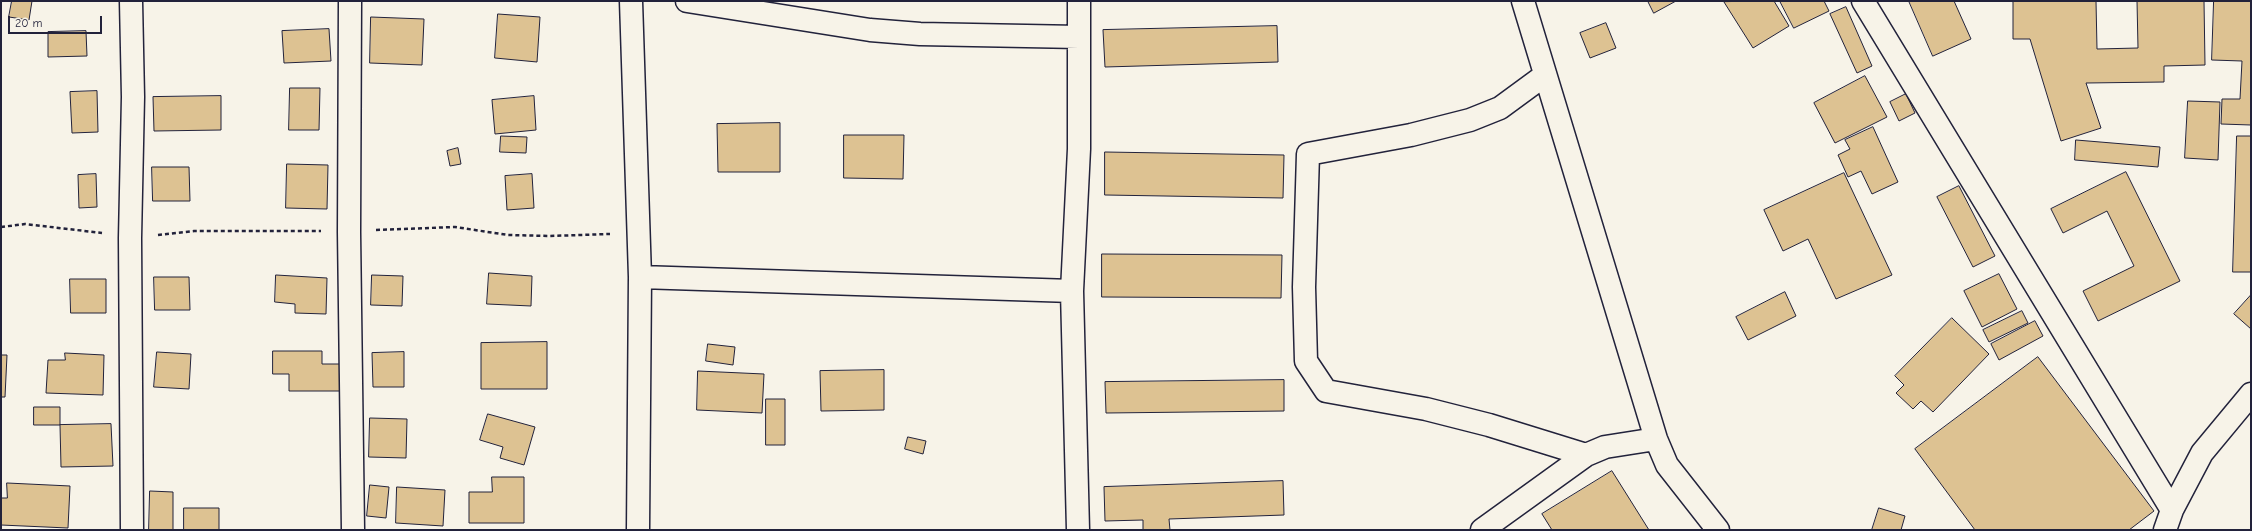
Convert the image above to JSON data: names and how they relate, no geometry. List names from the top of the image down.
{
  "scale_bar": "20 m"
}
